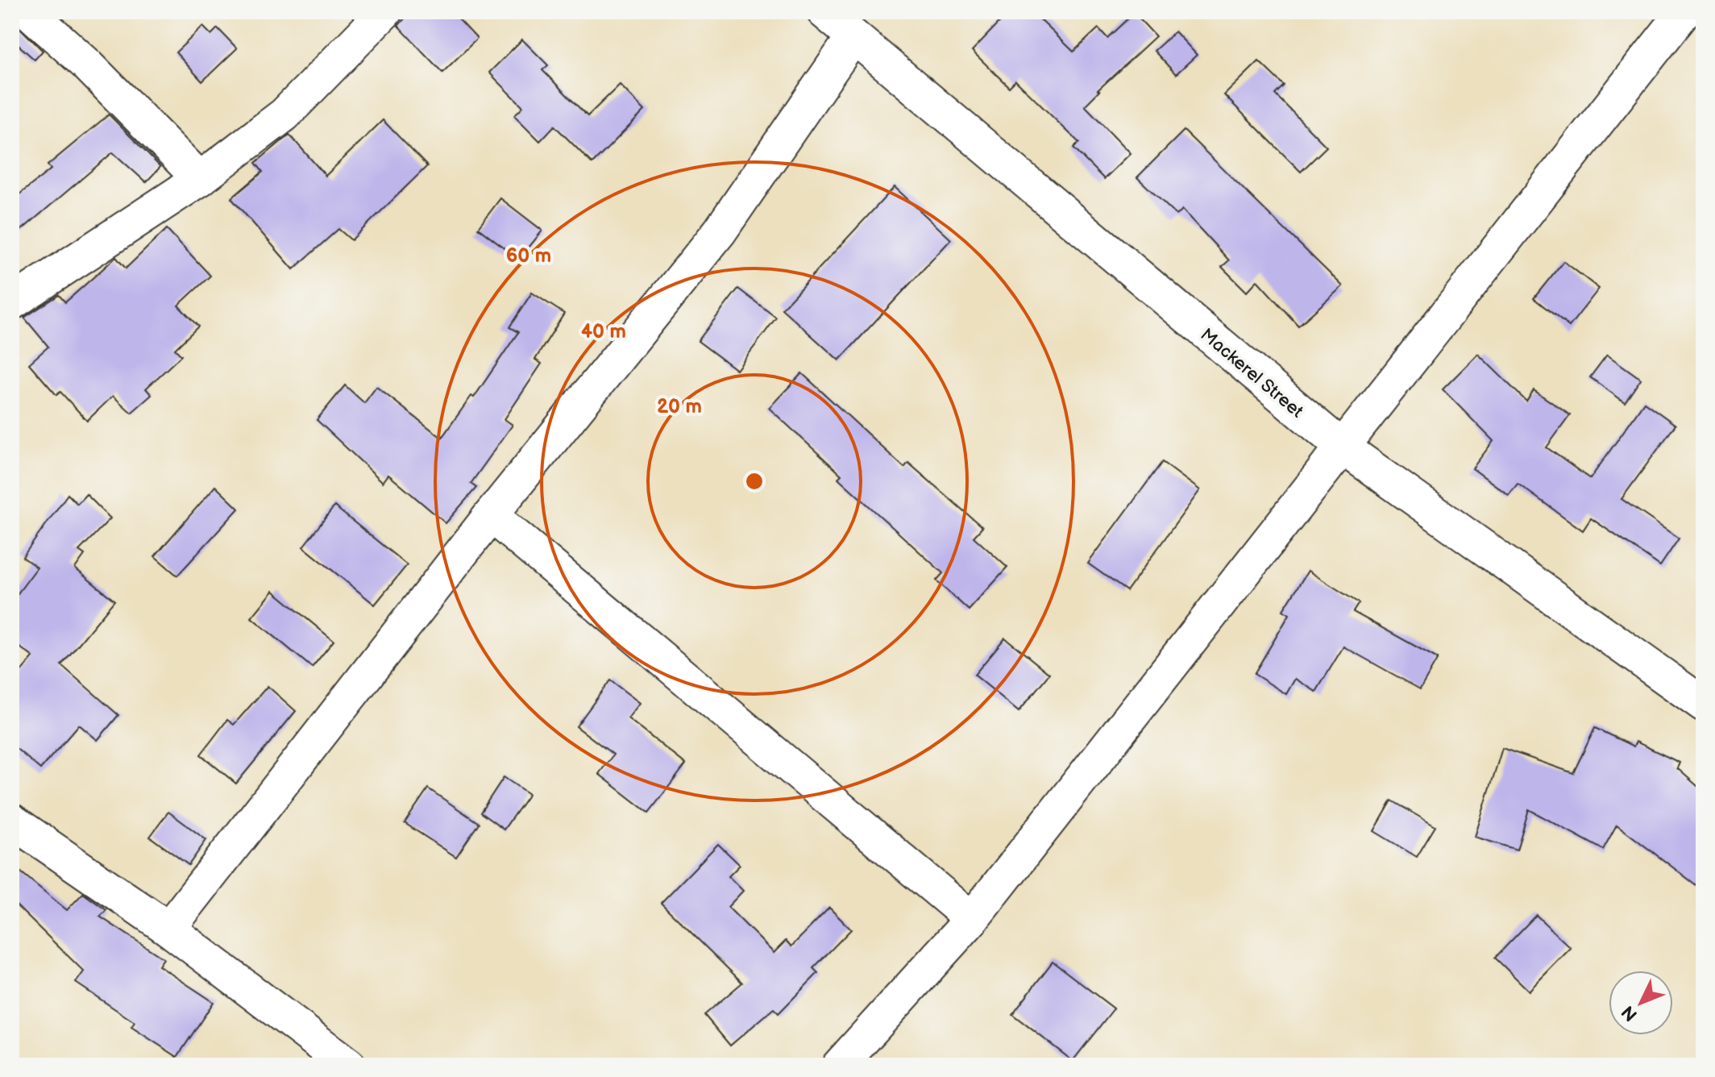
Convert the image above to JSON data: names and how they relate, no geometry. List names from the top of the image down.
{
  "streets": {
    "street": ["Mackerel Street"]
  },
  "north": "bottom left",
  "rings": ["60 m", "40 m", "20 m"]
}
